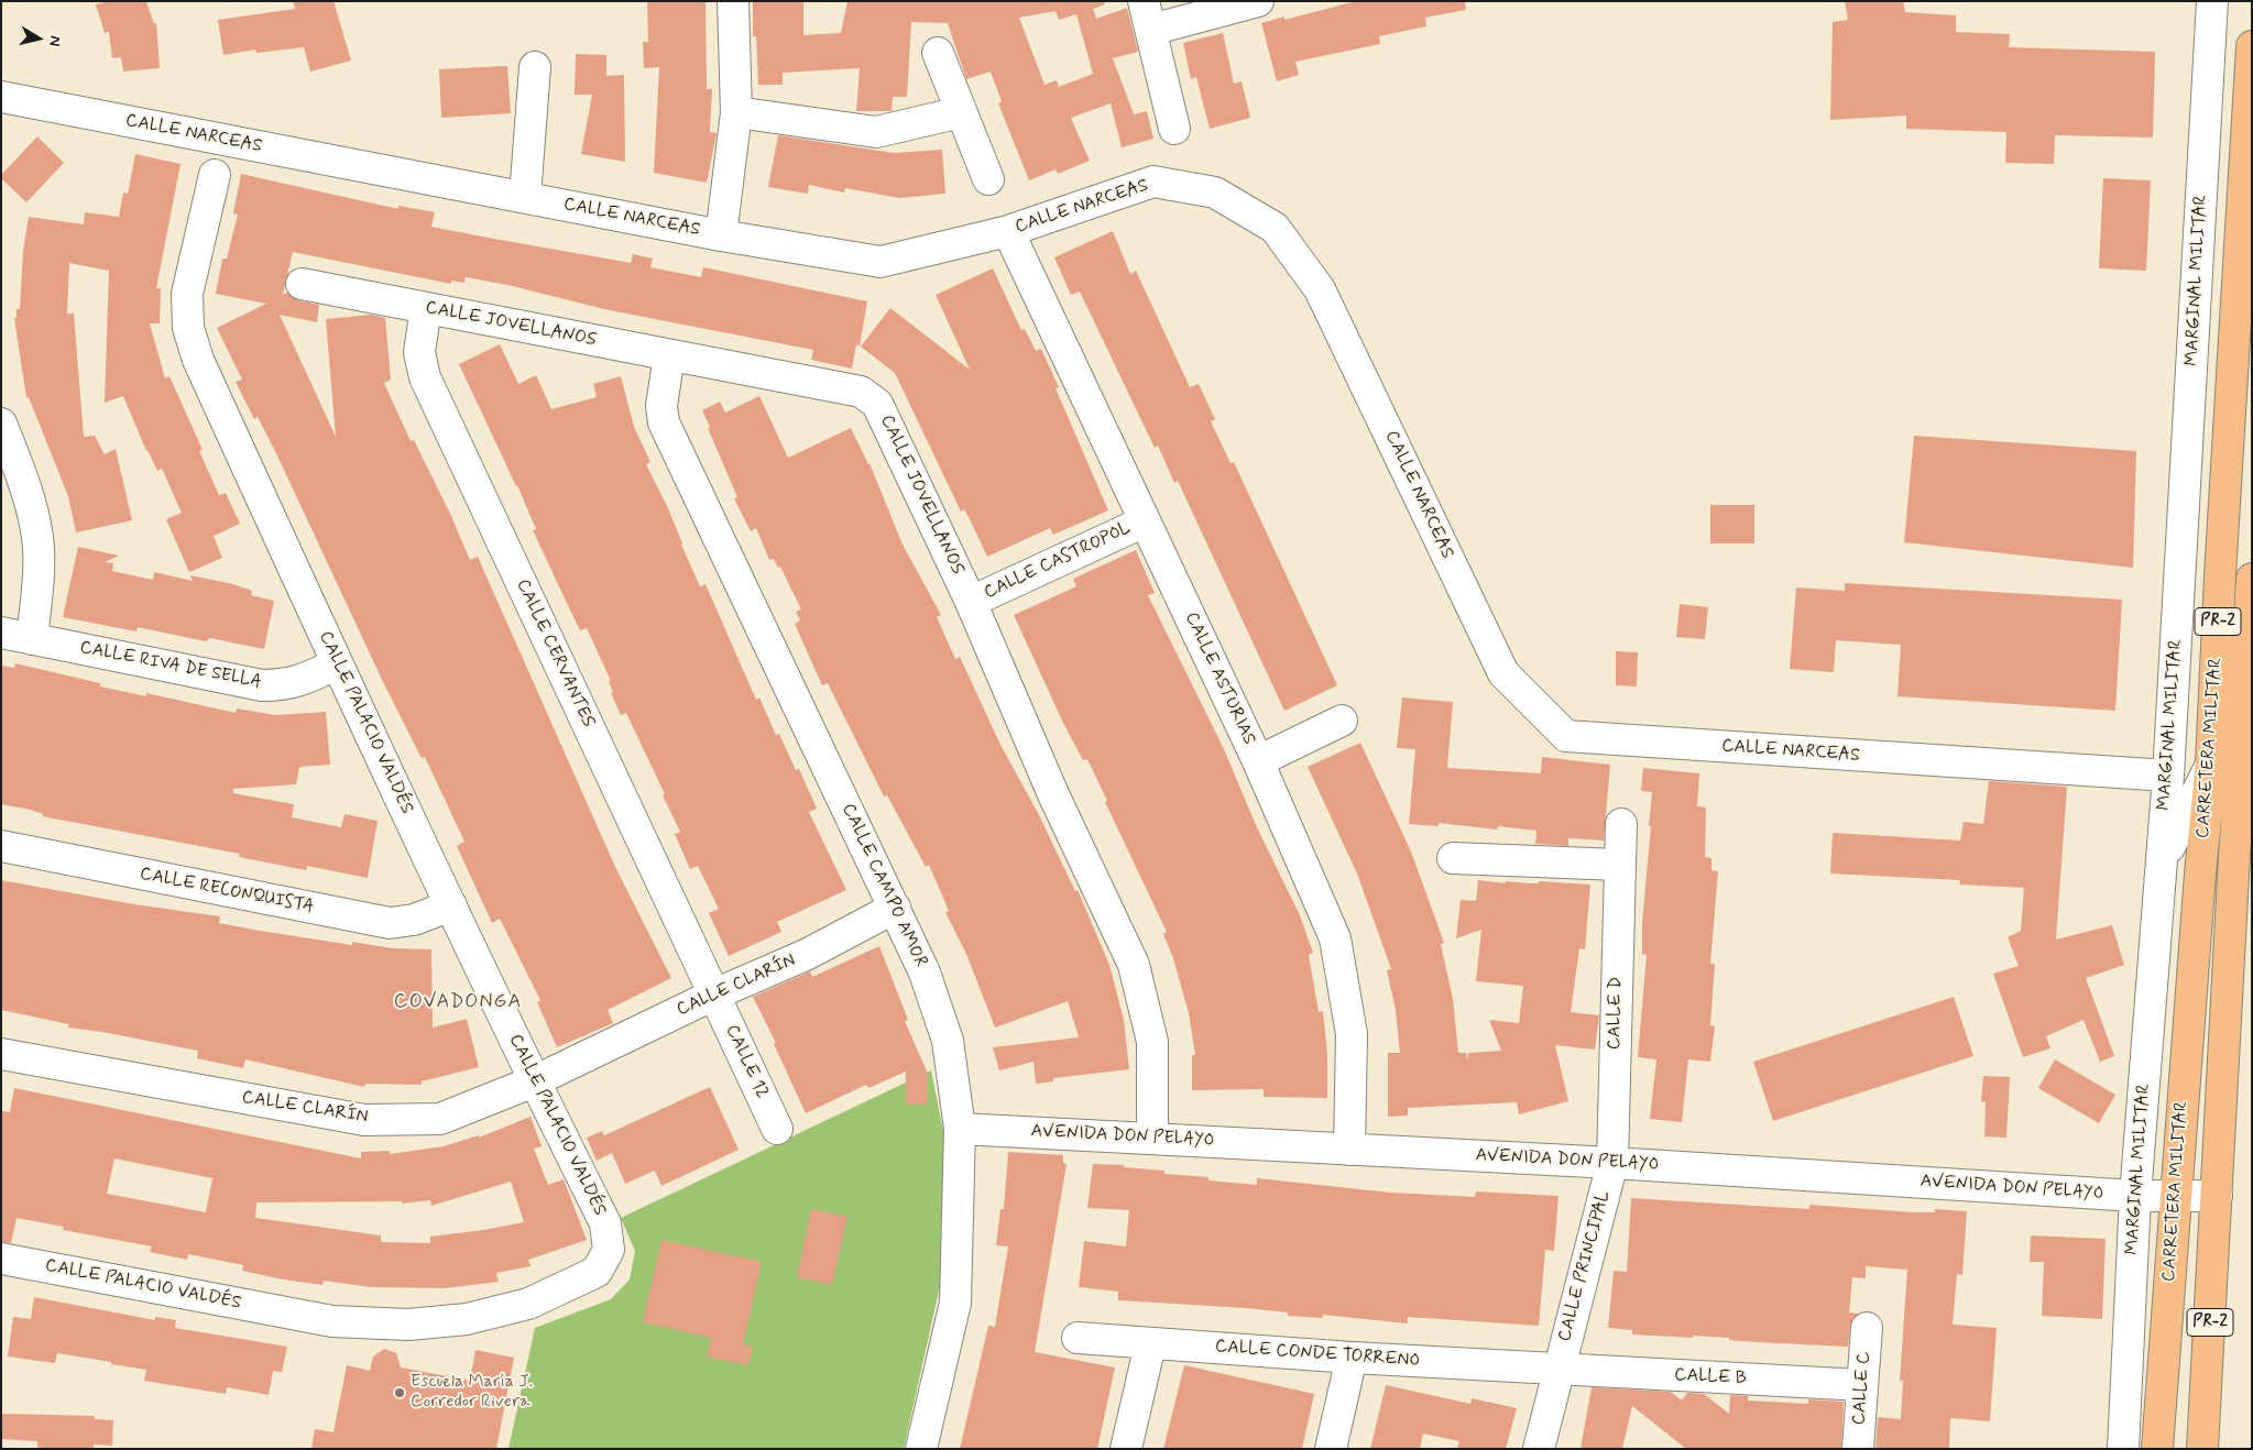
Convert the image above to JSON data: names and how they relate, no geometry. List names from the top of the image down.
{
  "streets": {
    "main road": ["PR-2", "CARRETERA MILITAR"],
    "street": [
      "CALLE NARCEAS",
      "MARGINAL MILITAR",
      "CALLE JOVELLANOS",
      "CALLE CASTROPOL",
      "CALLE CERVANTES",
      "CALLE RIVA DE SELLA",
      "CALLE ASTURIAS",
      "CALLE PALACIO VALDÉS",
      "CALLE CAMPO AMOR",
      "CALLE RECONQUISTA",
      "CALLE CLARÍN",
      "CALLE D",
      "CALLE 12",
      "AVENIDA DON PELAYO",
      "CALLE PRINCIPAL",
      "CALLE CONDE TORRENO",
      "CALLE B",
      "CALLE C"
    ]
  },
  "crossings": [
    ["CALLE NARCEAS", "MARGINAL MILITAR"],
    ["CALLE NARCEAS", "CALLE ASTURIAS"],
    ["MARGINAL MILITAR", "AVENIDA DON PELAYO"],
    ["CALLE JOVELLANOS", "CALLE CASTROPOL"],
    ["CALLE JOVELLANOS", "CALLE CERVANTES"],
    ["CALLE JOVELLANOS", "CALLE CAMPO AMOR"],
    ["CALLE JOVELLANOS", "AVENIDA DON PELAYO"],
    ["CALLE CASTROPOL", "CALLE ASTURIAS"],
    ["CALLE CERVANTES", "CALLE CLARÍN"],
    ["CALLE CERVANTES", "CALLE 12"],
    ["CALLE RIVA DE SELLA", "CALLE PALACIO VALDÉS"],
    ["CALLE ASTURIAS", "AVENIDA DON PELAYO"],
    ["CALLE PALACIO VALDÉS", "CALLE RECONQUISTA"],
    ["CALLE PALACIO VALDÉS", "CALLE CLARÍN"],
    ["CARRETERA MILITAR", "AVENIDA DON PELAYO"],
    ["CALLE CAMPO AMOR", "CALLE CLARÍN"],
    ["CALLE CAMPO AMOR", "AVENIDA DON PELAYO"],
    ["CALLE CLARÍN", "CALLE 12"],
    ["CALLE D", "AVENIDA DON PELAYO"],
    ["CALLE D", "CALLE PRINCIPAL"],
    ["AVENIDA DON PELAYO", "CALLE PRINCIPAL"],
    ["CALLE PRINCIPAL", "CALLE CONDE TORRENO"],
    ["CALLE PRINCIPAL", "CALLE B"],
    ["CALLE CONDE TORRENO", "CALLE B"],
    ["CALLE B", "CALLE C"]
  ],
  "districts": ["COVADONGA"],
  "places": ["Escuela María J. Corredor Rivera"],
  "north": "right"
}
